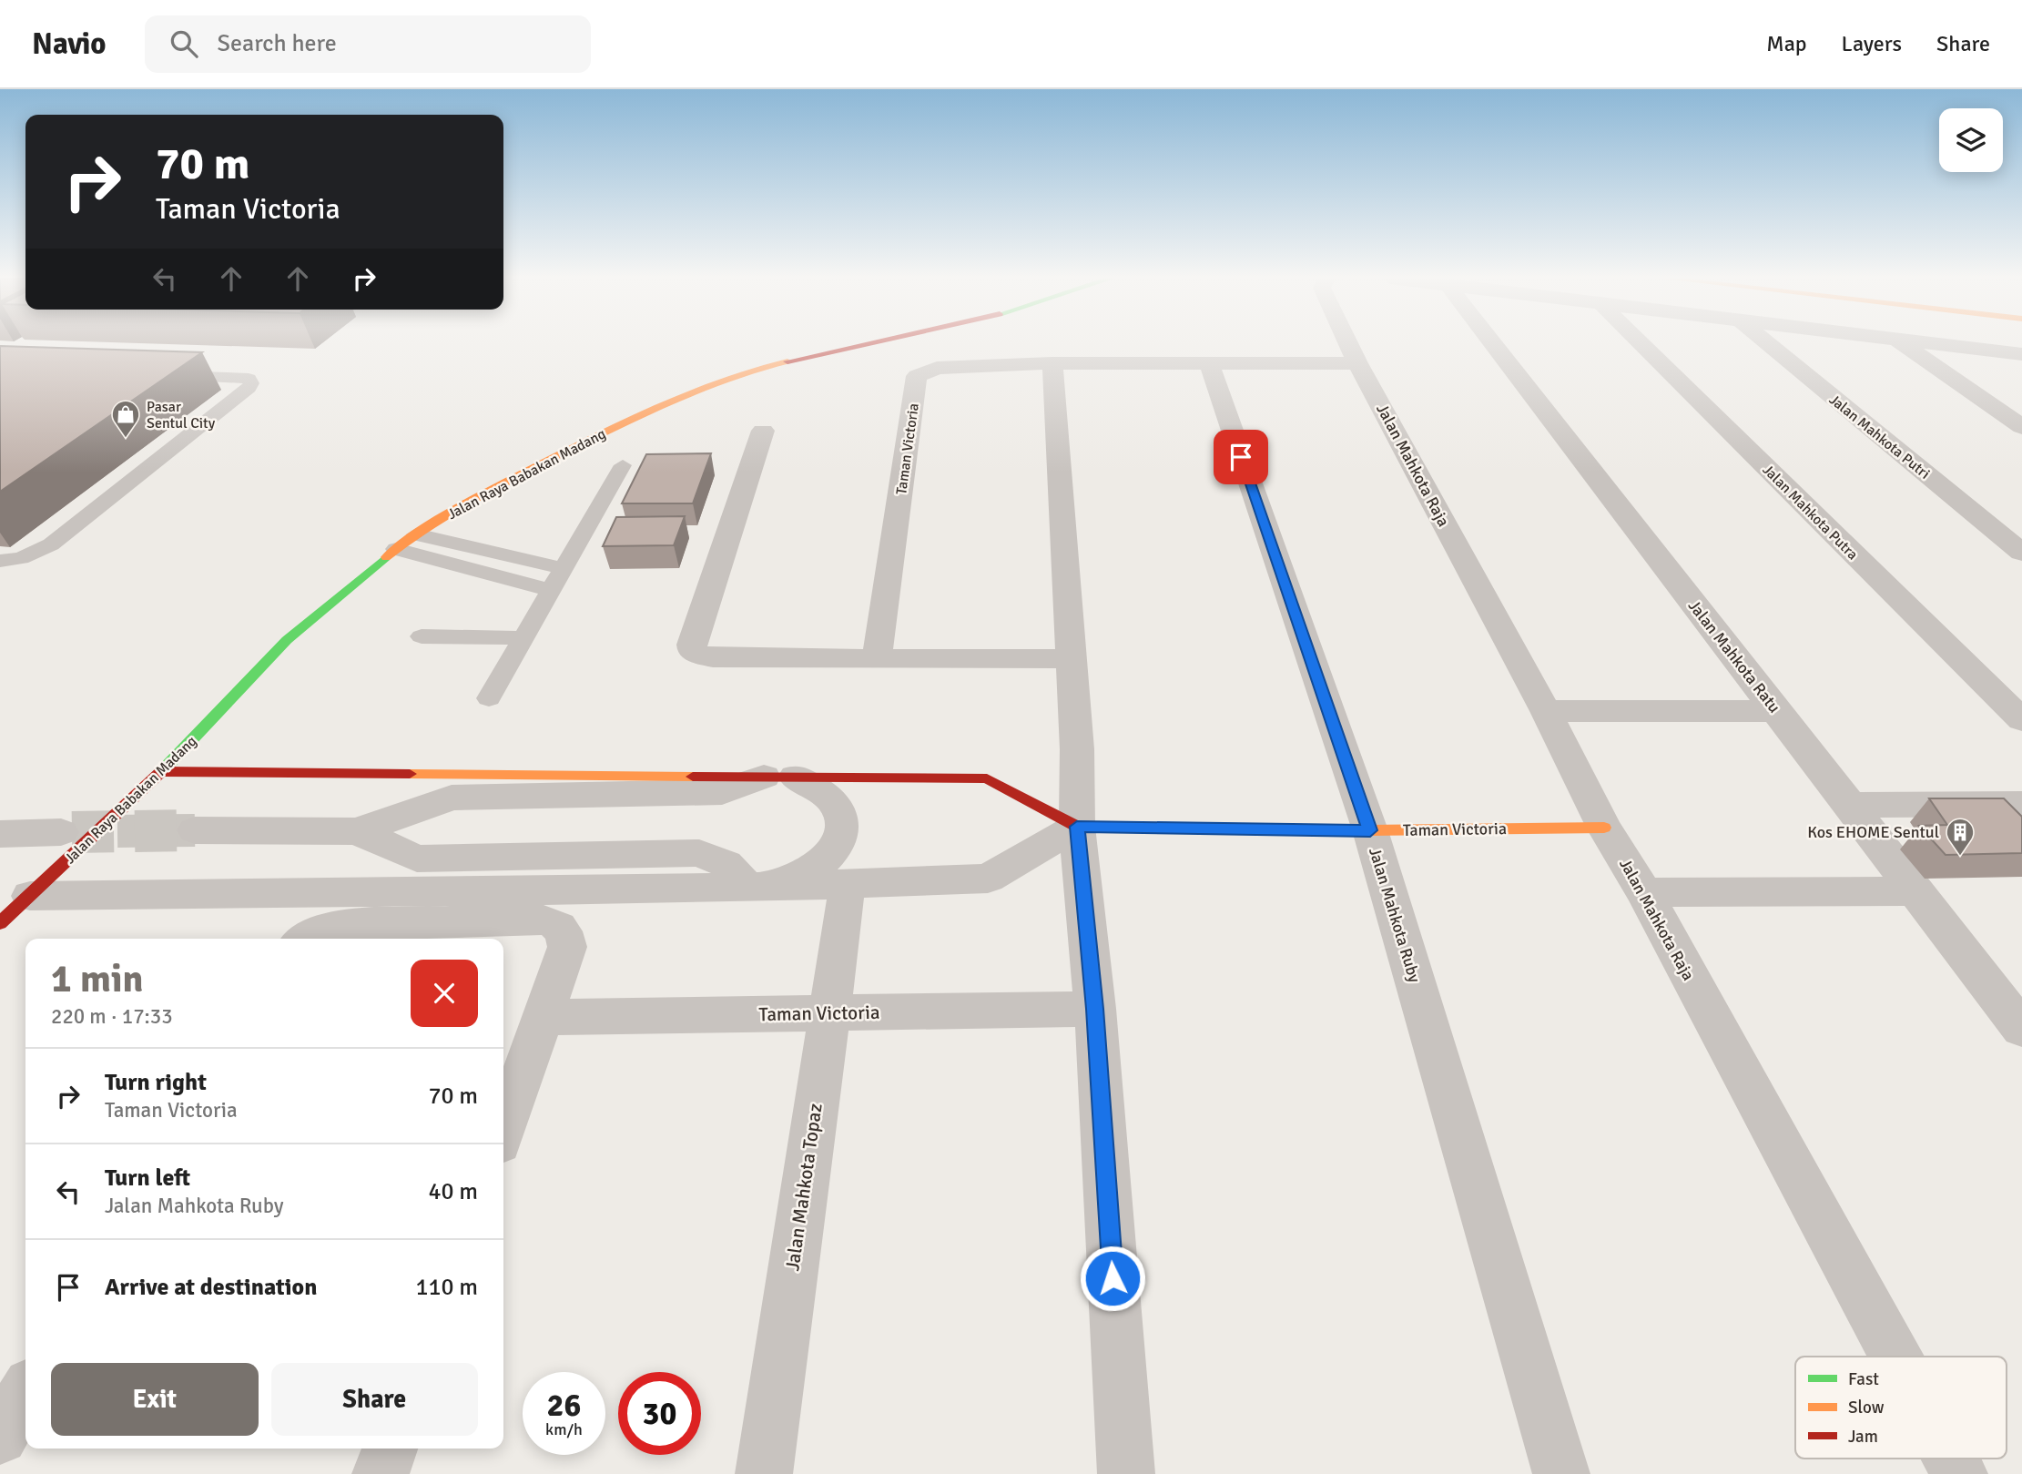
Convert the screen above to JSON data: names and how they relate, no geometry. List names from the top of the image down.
{
  "streets": {
    "main road": ["Taman Victoria", "Jalan Raya Babakan Madang"],
    "street": [
      "Jalan Mahkota Putri",
      "Jalan Mahkota Raja",
      "Jalan Mahkota Putra",
      "Jalan Mahkota Ratu",
      "Jalan Mahkota Ruby",
      "Jalan Mahkota Topaz"
    ]
  },
  "crossings": [
    ["Taman Victoria", "Jalan Mahkota Raja"],
    ["Taman Victoria", "Jalan Mahkota Ruby"],
    ["Taman Victoria", "Jalan Mahkota Topaz"]
  ],
  "places": {
    "shop": ["Pasar Sentul City"],
    "building": ["Kos EHOME Sentul"]
  },
  "legend": ["Fast", "Slow", "Jam"],
  "page": {
    "header": "Navio",
    "search": "Search here",
    "nav": ["Map", "Layers", "Share"],
    "turn": ["70 m", "Taman Victoria"],
    "heading": ["1 min", "220 m · 17:33"],
    "list": [
      {
        "name": "Turn right",
        "note": "Taman Victoria",
        "value": "70 m"
      },
      {
        "name": "Turn left",
        "note": "Jalan Mahkota Ruby",
        "value": "40 m"
      },
      {
        "name": "Arrive at destination",
        "value": "110 m"
      }
    ],
    "buttons": ["Exit", "Share"],
    "speed": "26 km/h",
    "limit": "30"
  }
}
